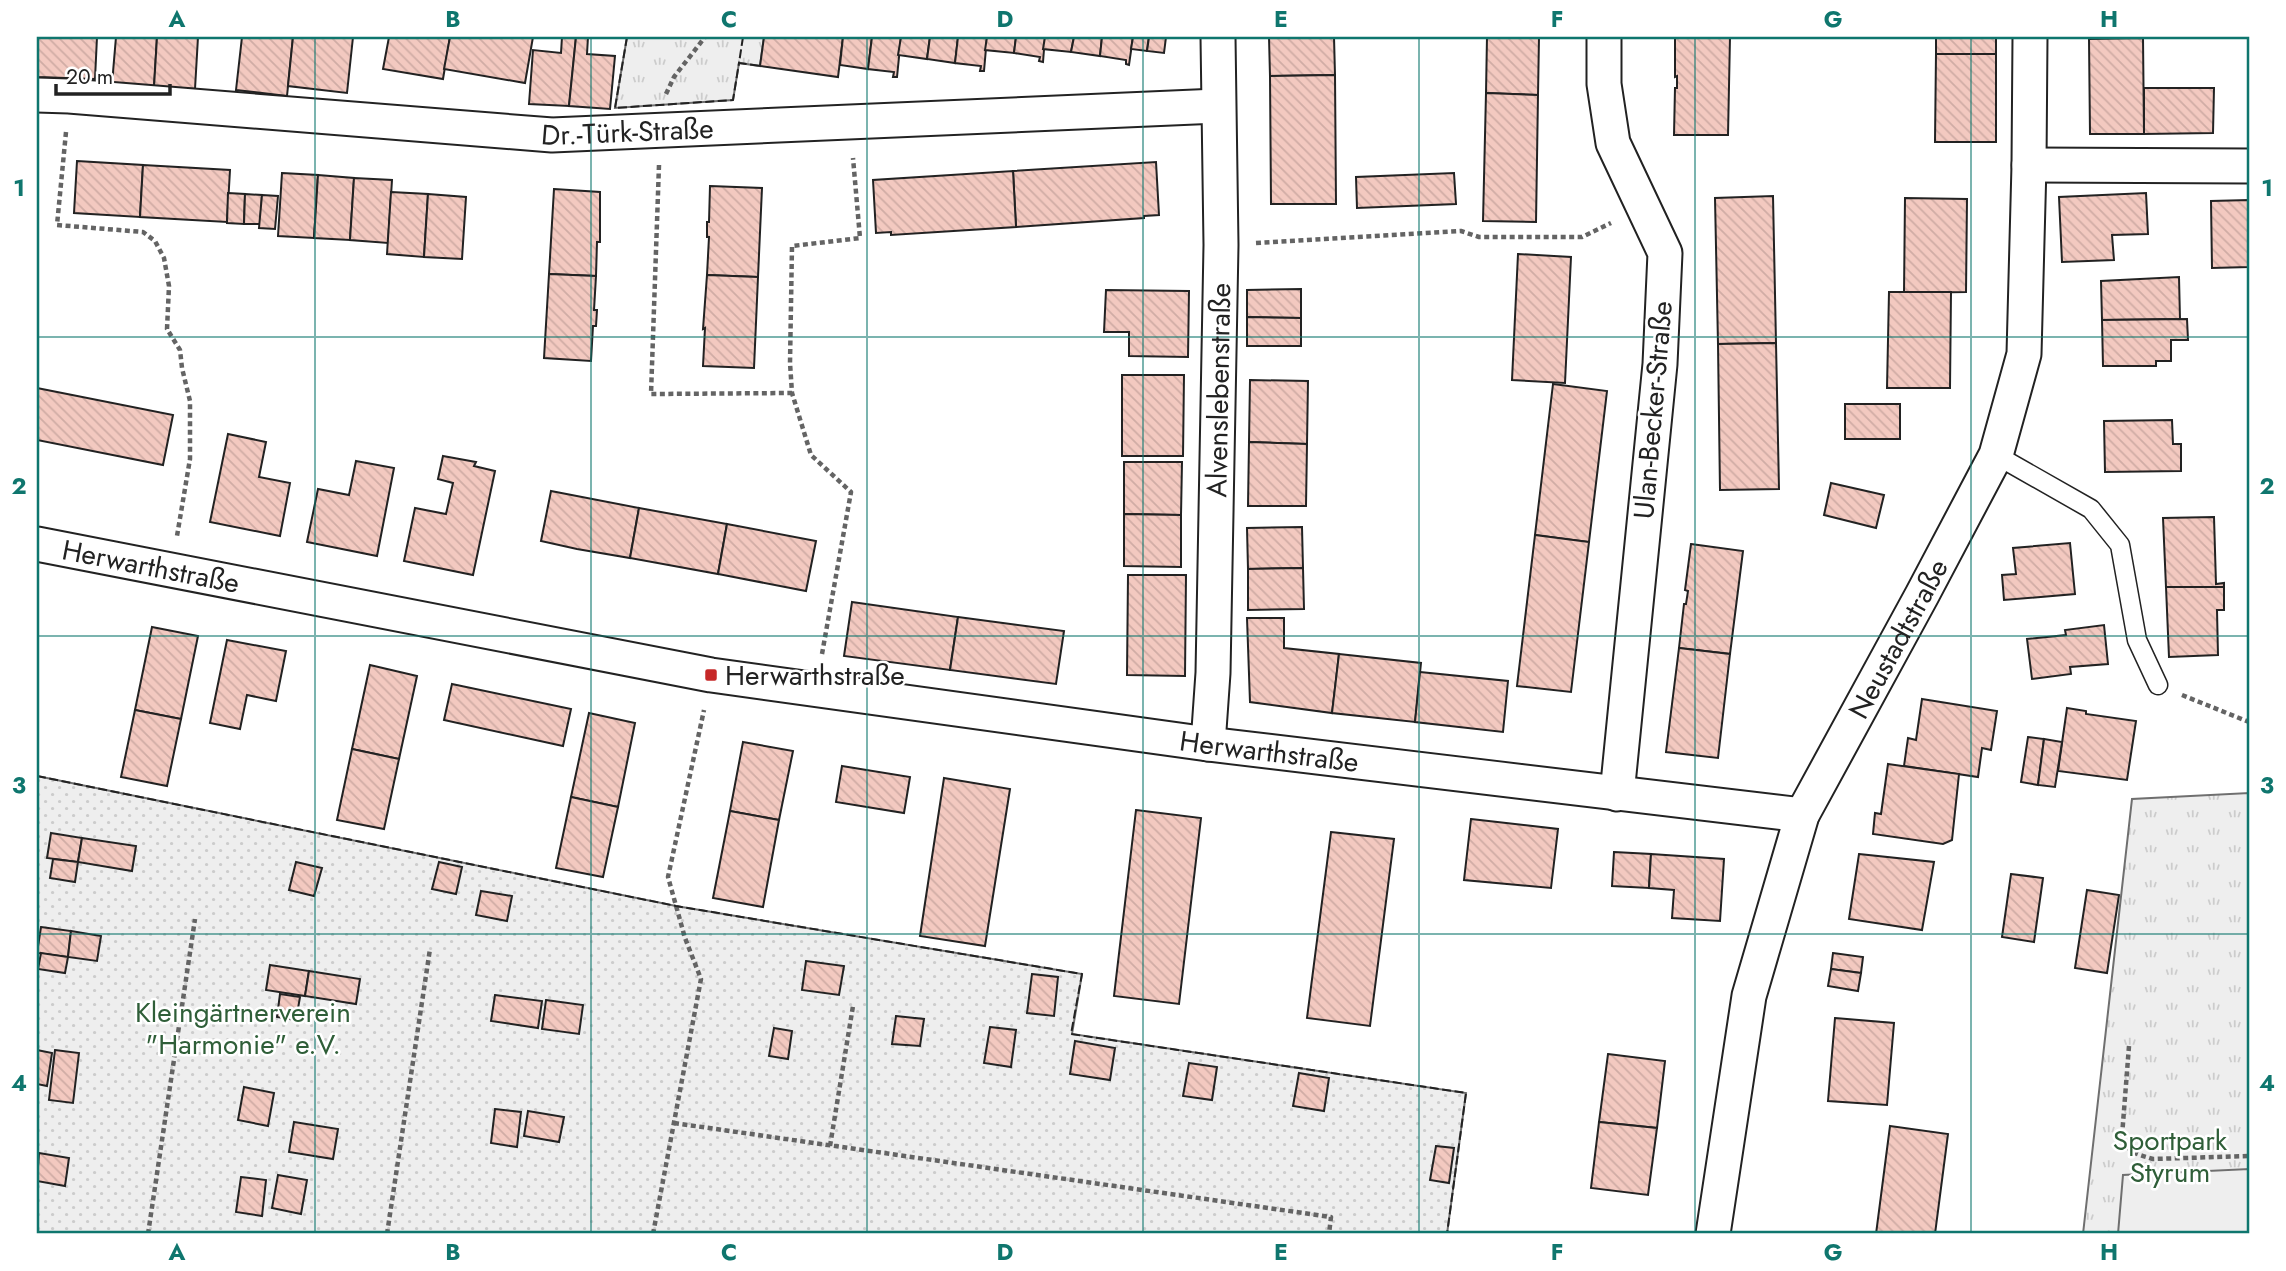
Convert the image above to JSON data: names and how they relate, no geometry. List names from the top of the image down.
{
  "streets": {
    "street": [
      "Dr.-Türk-Straße",
      "Alvenslebenstraße",
      "Ulan-Becker-Straße",
      "Herwarthstraße",
      "Neustadtstraße"
    ]
  },
  "crossings": [
    ["Dr.-Türk-Straße", "Alvenslebenstraße"],
    ["Alvenslebenstraße", "Herwarthstraße"],
    ["Ulan-Becker-Straße", "Herwarthstraße"],
    ["Herwarthstraße", "Neustadtstraße"]
  ],
  "parks": ["Kleingärtnerverein \"Harmonie\" e.V.", "Sportpark Styrum"],
  "places": {
    "transit": ["Herwarthstraße"]
  },
  "scale_bar": "20 m",
  "grid": {
    "columns": [
      "A",
      "B",
      "C",
      "D",
      "E",
      "F",
      "G",
      "H"
    ],
    "rows": [
      "1",
      "2",
      "3",
      "4"
    ]
  }
}
